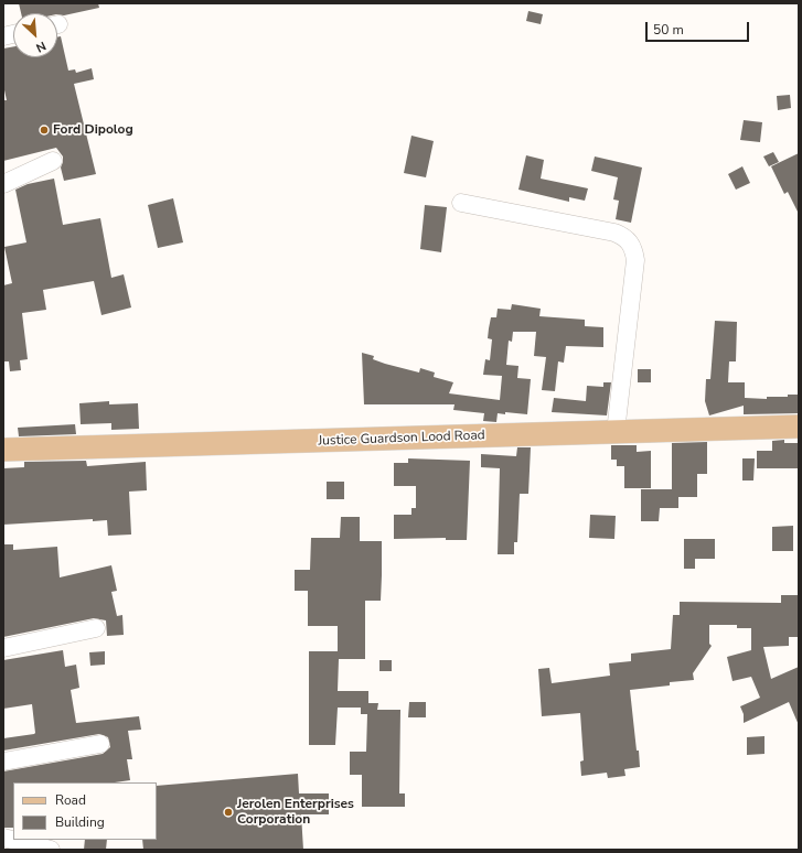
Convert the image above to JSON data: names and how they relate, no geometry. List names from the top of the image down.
{
  "streets": {
    "main road": ["Justice Guardson Lood Road"]
  },
  "places": ["Ford Dipolog", "Jerolen Enterprises Corporation"],
  "legend": ["Road", "Building"],
  "scale_bar": "50 m",
  "north": "bottom right"
}
